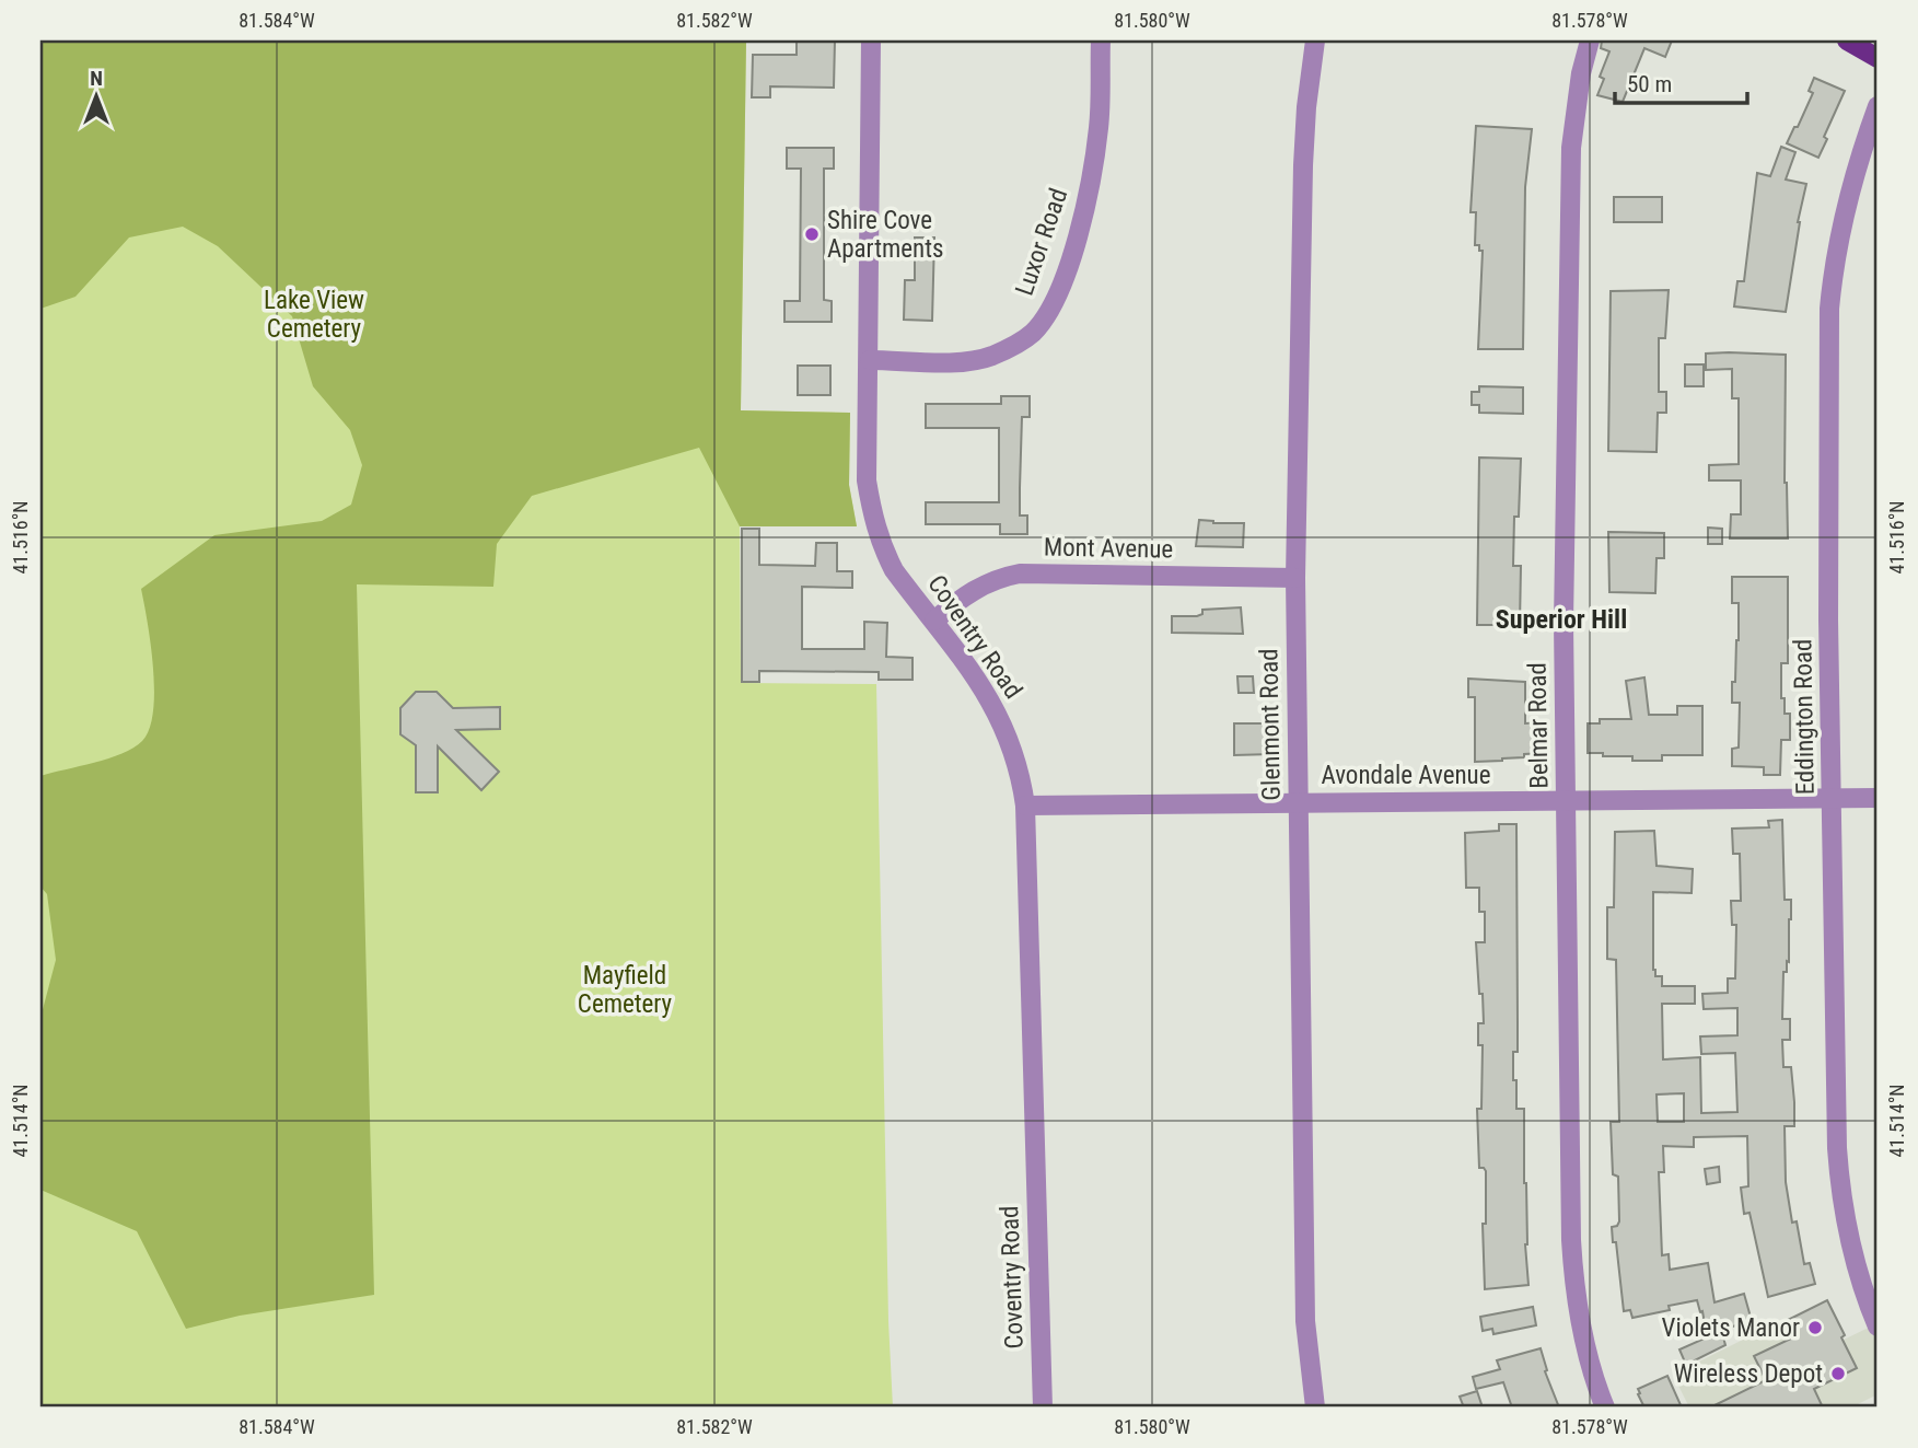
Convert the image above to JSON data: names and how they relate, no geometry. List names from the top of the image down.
{
  "streets": {
    "street": [
      "Luxor Road",
      "Mont Avenue",
      "Coventry Road",
      "Eddington Road",
      "Glenmont Road",
      "Belmar Road",
      "Avondale Avenue"
    ]
  },
  "crossings": [
    ["Luxor Road", "Coventry Road"],
    ["Mont Avenue", "Coventry Road"],
    ["Mont Avenue", "Glenmont Road"],
    ["Coventry Road", "Avondale Avenue"],
    ["Eddington Road", "Avondale Avenue"],
    ["Glenmont Road", "Avondale Avenue"],
    ["Belmar Road", "Avondale Avenue"]
  ],
  "districts": ["Superior Hill"],
  "parks": ["Lake View Cemetery", "Mayfield Cemetery"],
  "places": ["Shire Cove Apartments", "Violets Manor", "Wireless Depot"],
  "scale_bar": "50 m",
  "north": "top",
  "coordinates": [
    "81.584°W",
    "81.582°W",
    "81.580°W",
    "81.578°W",
    "41.516°N",
    "41.514°N"
  ]
}
